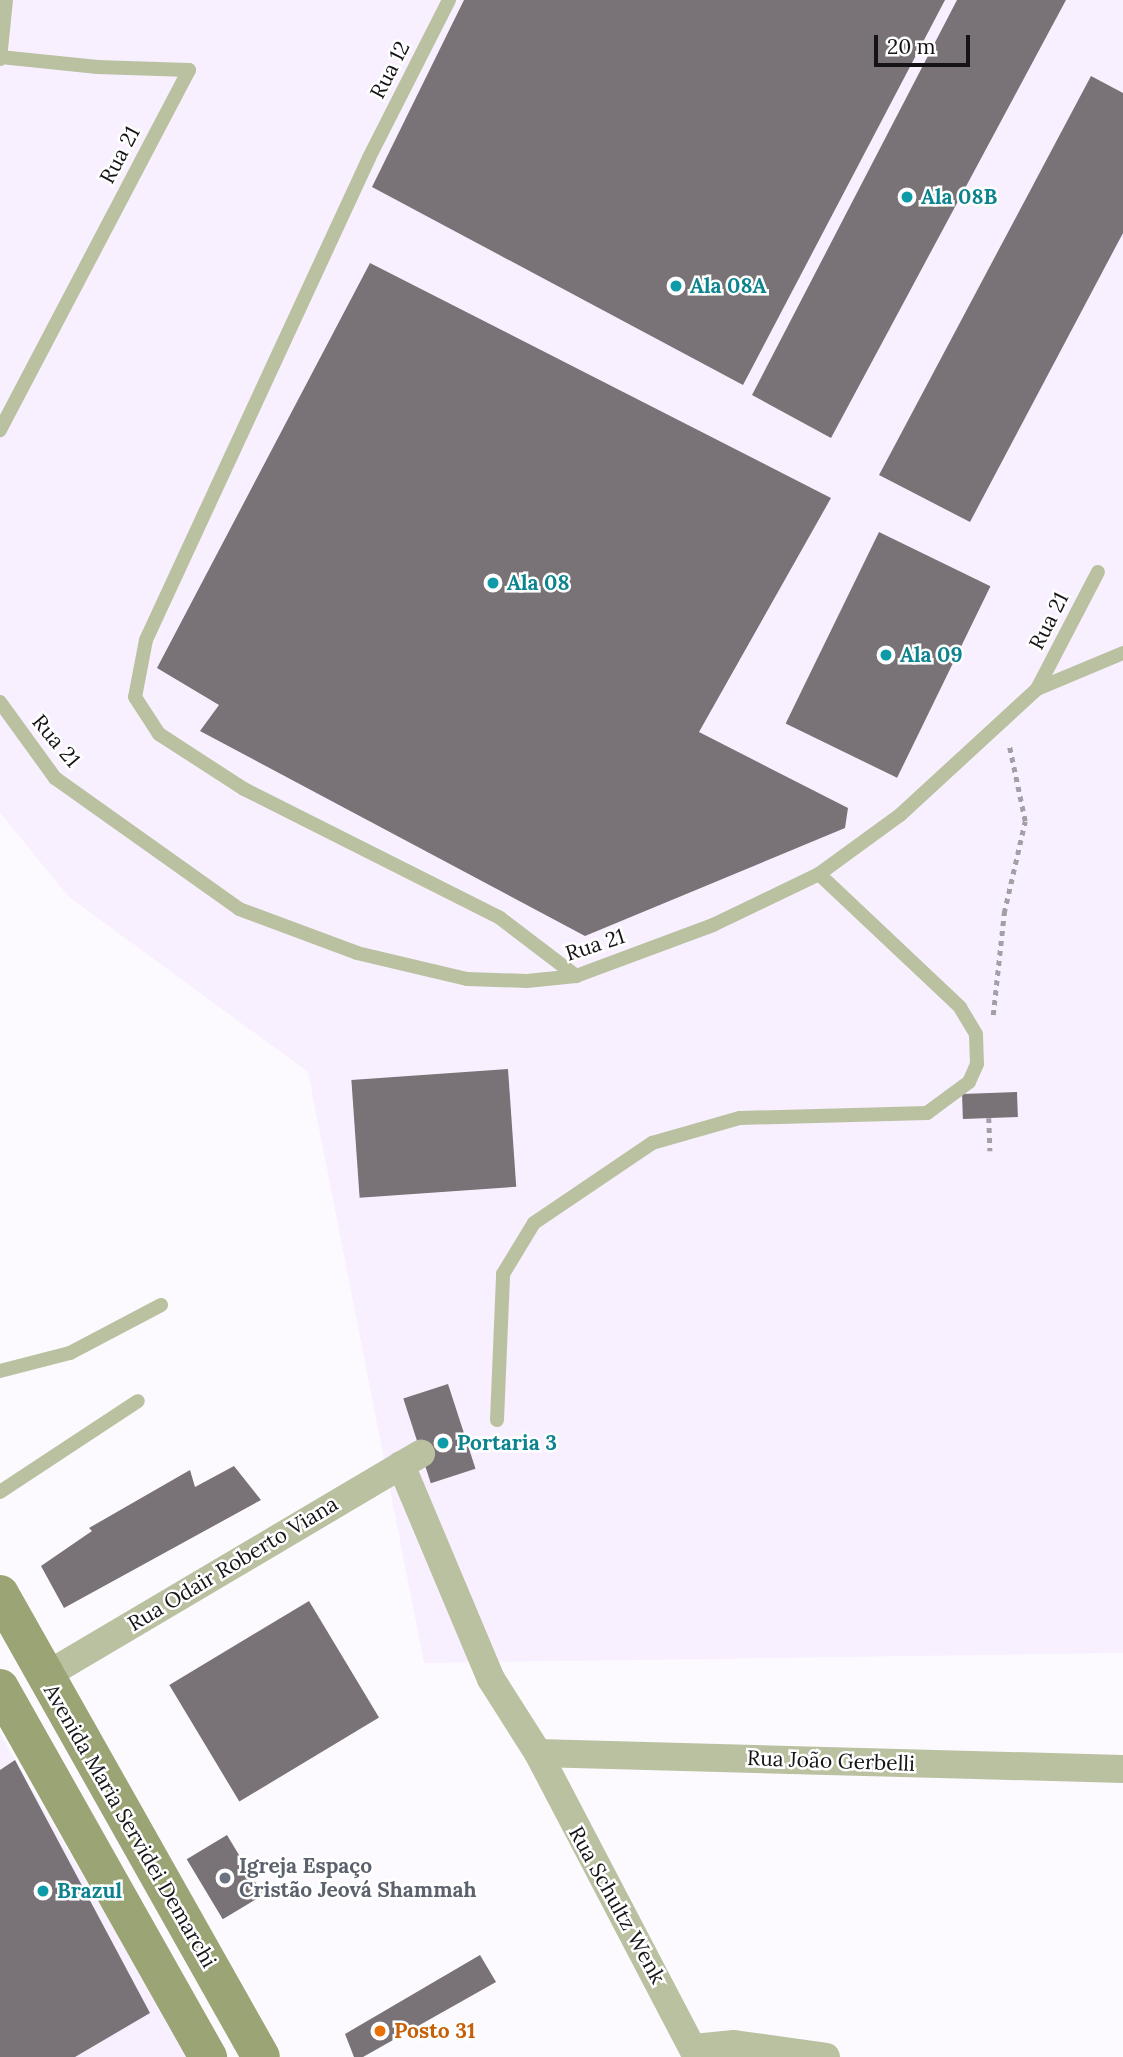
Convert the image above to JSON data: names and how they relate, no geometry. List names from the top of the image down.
{
  "streets": {
    "main road": ["Avenida Maria Servidei Demarchi"],
    "street": ["Rua Odair Roberto Viana", "Rua João Gerbelli", "Rua Schultz Wenk"],
    "lane": ["Rua 12", "Rua 21"]
  },
  "crossings": [
    ["Rua 12", "Rua 21"],
    ["Rua Odair Roberto Viana", "Avenida Maria Servidei Demarchi"],
    ["Rua Odair Roberto Viana", "Rua Schultz Wenk"],
    ["Rua João Gerbelli", "Rua Schultz Wenk"]
  ],
  "places": [
    "Ala 08B",
    "Ala 08A",
    "Ala 08",
    "Ala 09",
    "Portaria 3",
    "Igreja Espaço Cristão Jeová Shammah",
    "Brazul",
    "Posto 31"
  ],
  "scale_bar": "20 m"
}
